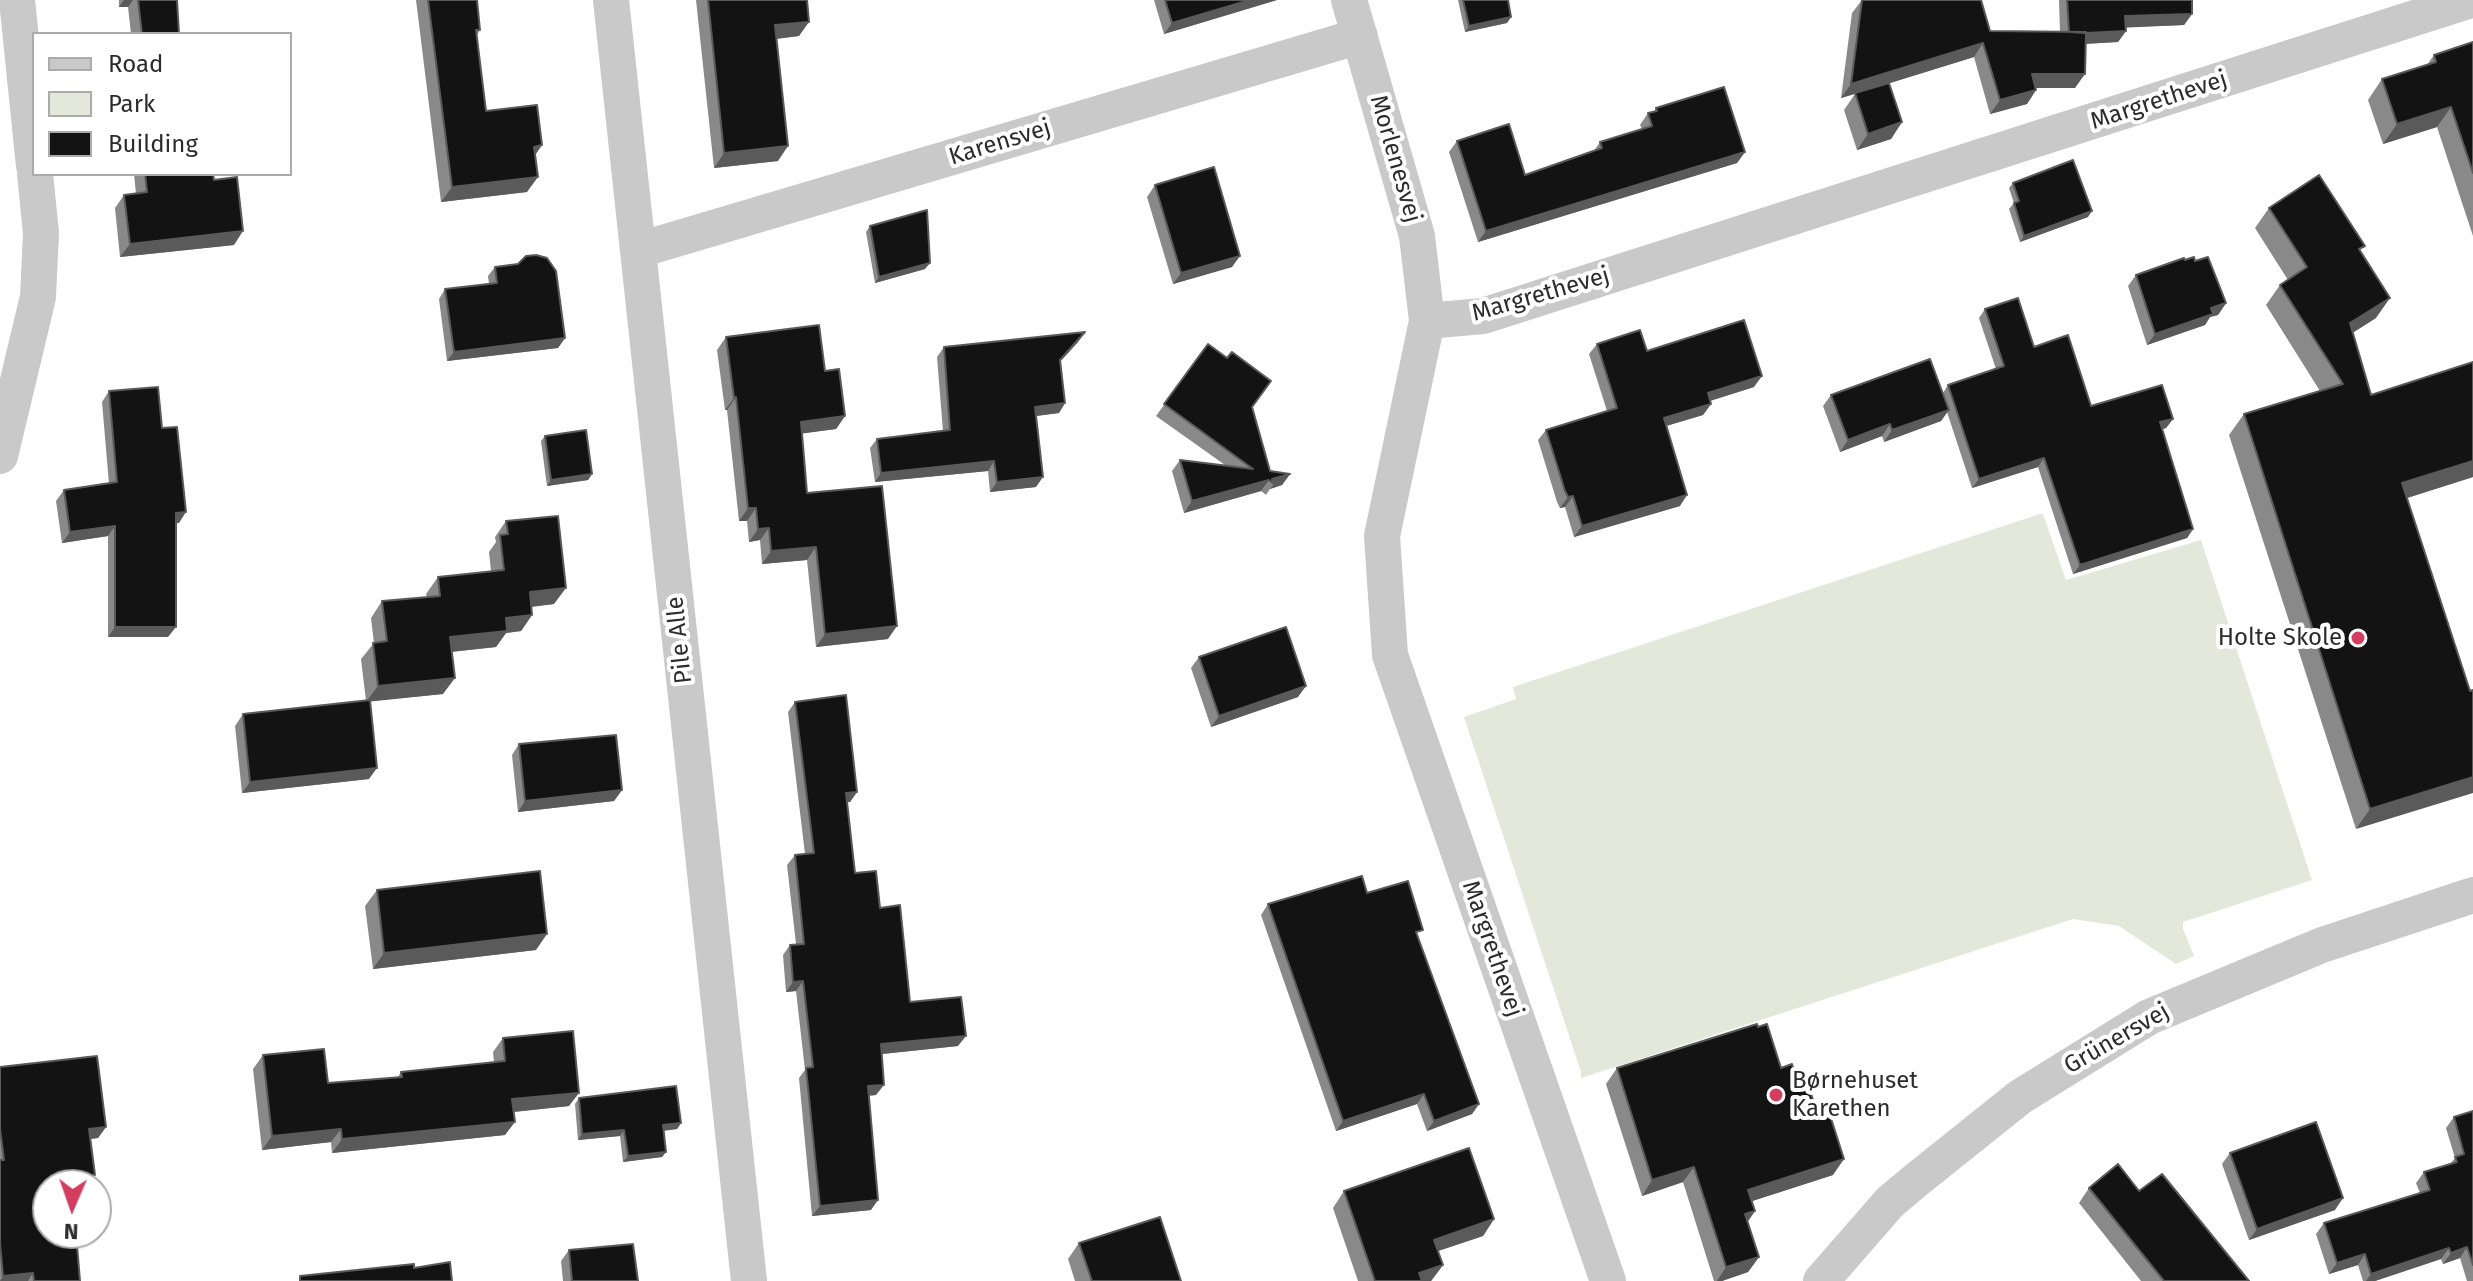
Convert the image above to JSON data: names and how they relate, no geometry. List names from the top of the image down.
{
  "streets": {
    "street": [
      "Margrethevej",
      "Karensvej",
      "Morlenesvej",
      "Pile Alle",
      "Grünersvej"
    ]
  },
  "crossings": [
    ["Margrethevej", "Morlenesvej"],
    ["Karensvej", "Morlenesvej"],
    ["Karensvej", "Pile Alle"]
  ],
  "places": ["Holte Skole", "Børnehuset Karethen"],
  "legend": ["Road", "Park", "Building"],
  "north": "bottom"
}
